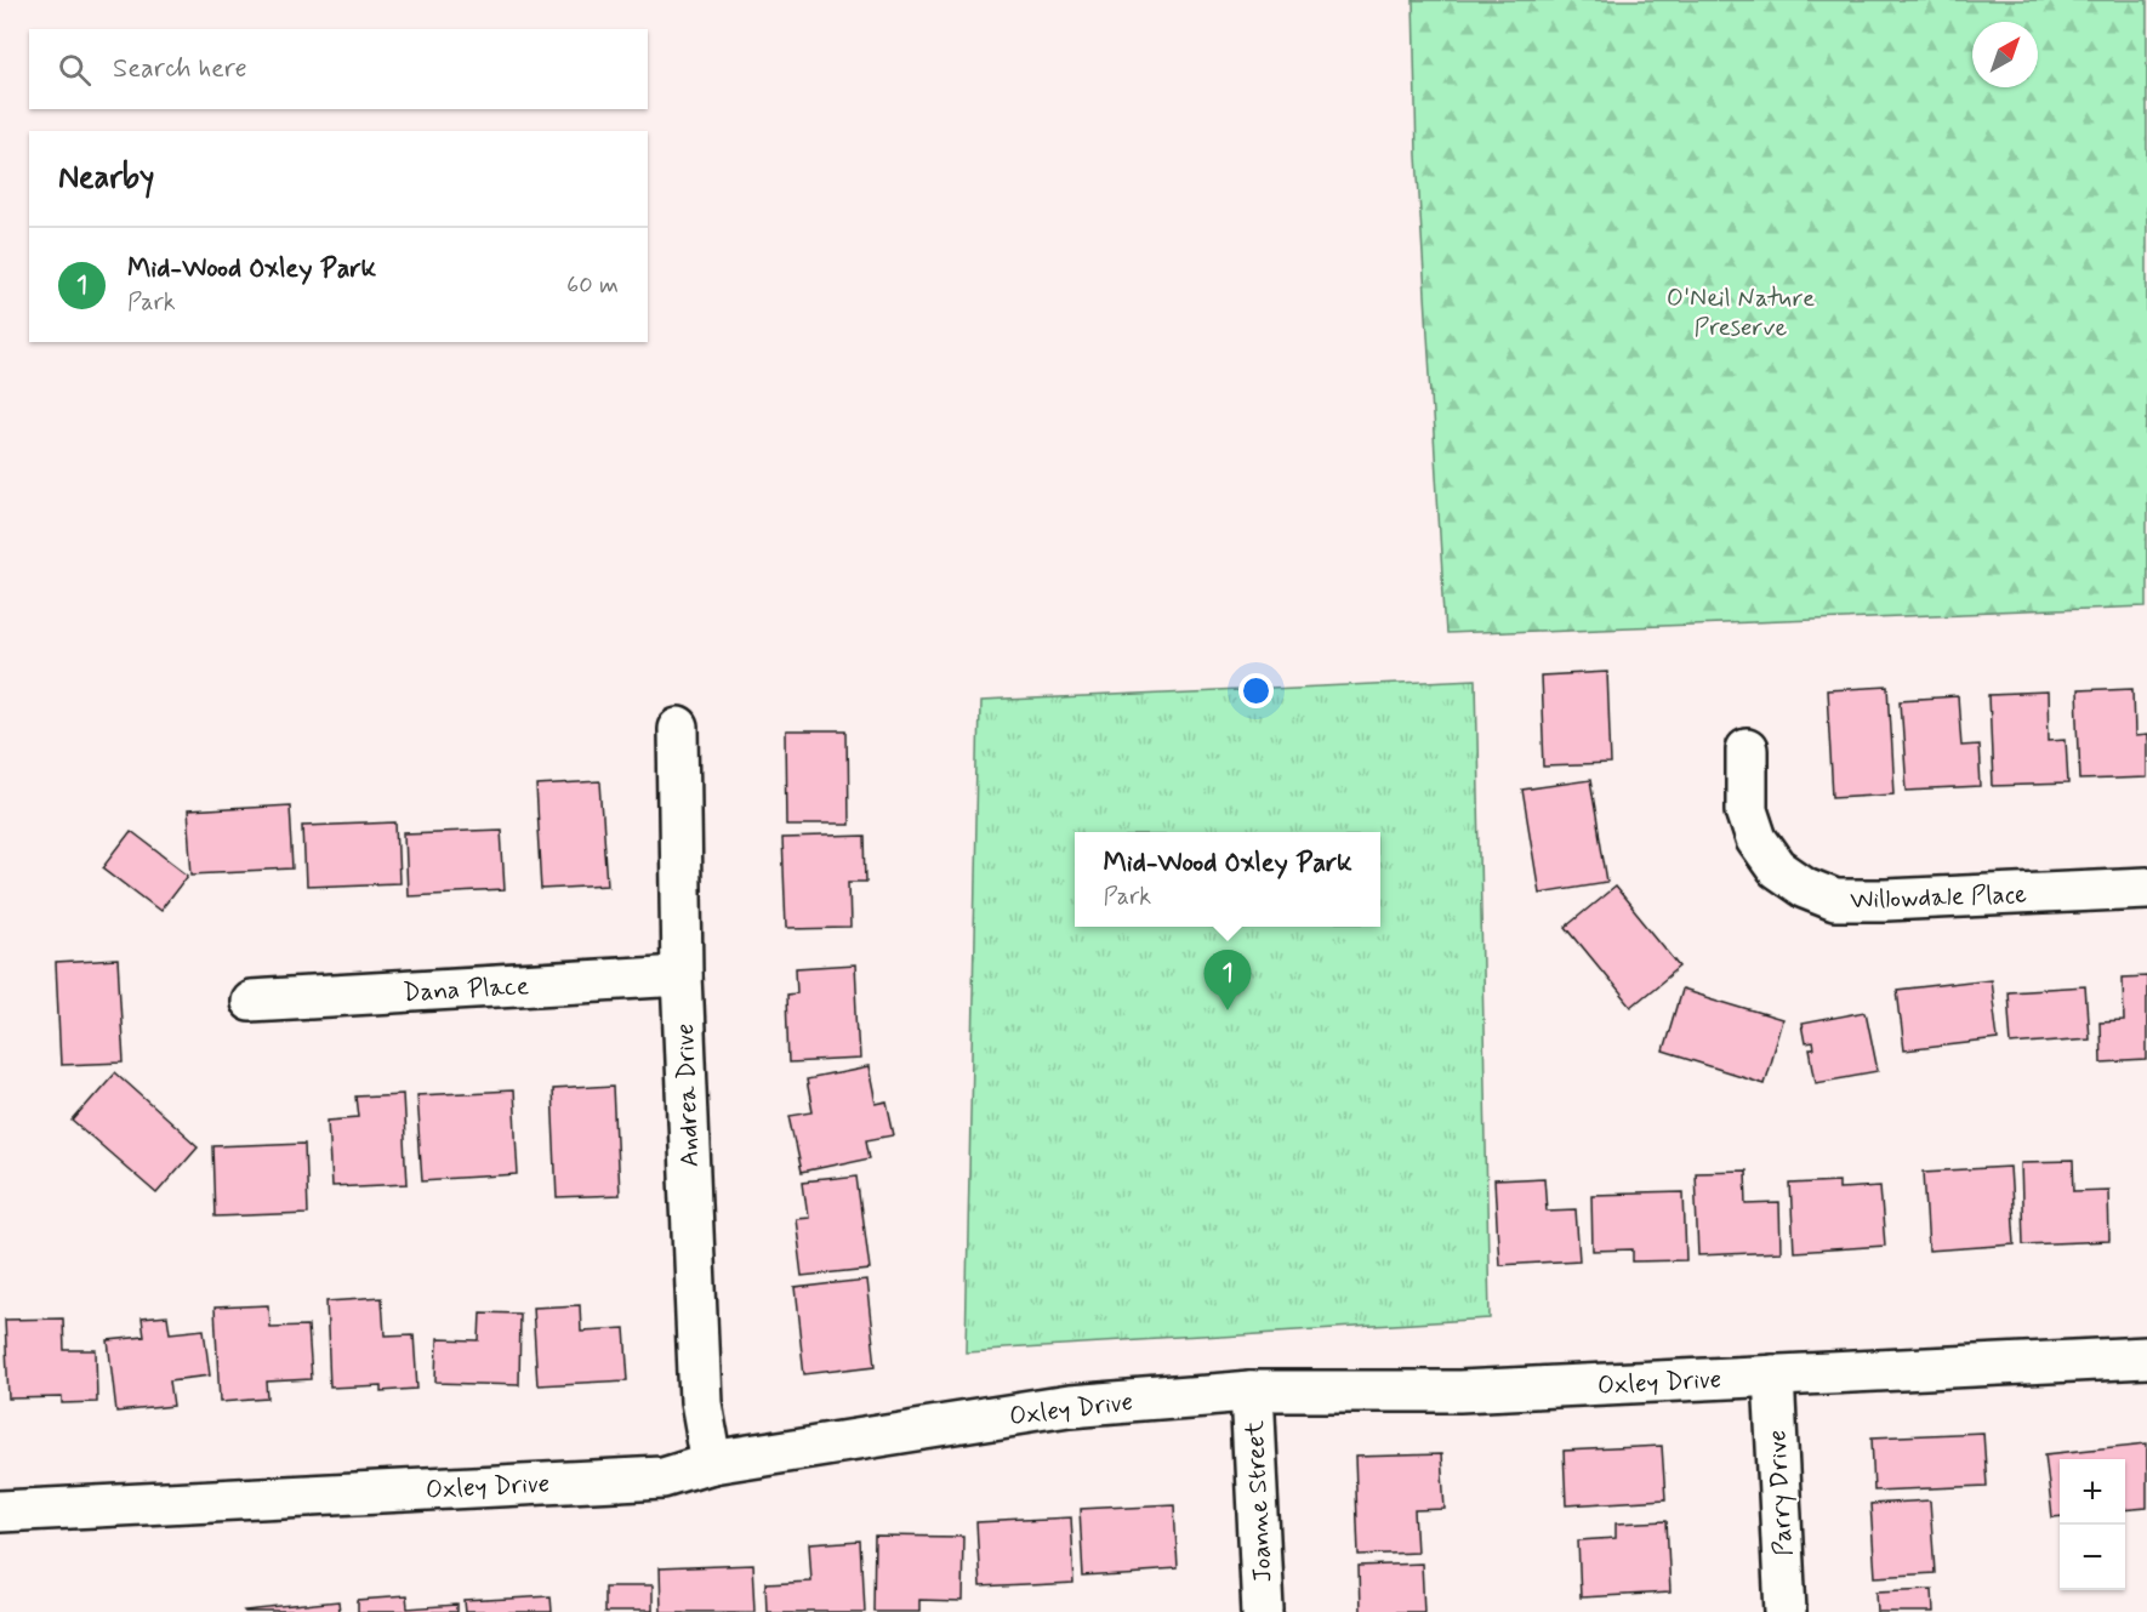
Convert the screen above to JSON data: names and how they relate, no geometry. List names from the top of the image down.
{
  "streets": {
    "street": [
      "Willowdale Place",
      "Dana Place",
      "Andrea Drive",
      "Oxley Drive",
      "Parry Drive",
      "Joanne Street"
    ]
  },
  "crossings": [
    ["Dana Place", "Andrea Drive"],
    ["Andrea Drive", "Oxley Drive"],
    ["Oxley Drive", "Parry Drive"],
    ["Oxley Drive", "Joanne Street"]
  ],
  "parks": ["O'Neil Nature Preserve"],
  "north": "top right",
  "page": {
    "search": "Search here",
    "heading": "Nearby",
    "list": [
      {
        "mark": "1",
        "name": "Mid-Wood Oxley Park",
        "note": "Park",
        "value": "60 m"
      }
    ],
    "popup": ["Mid-Wood Oxley Park", "Park"],
    "pins": "1",
    "map_buttons": ["+", "−"]
  }
}
